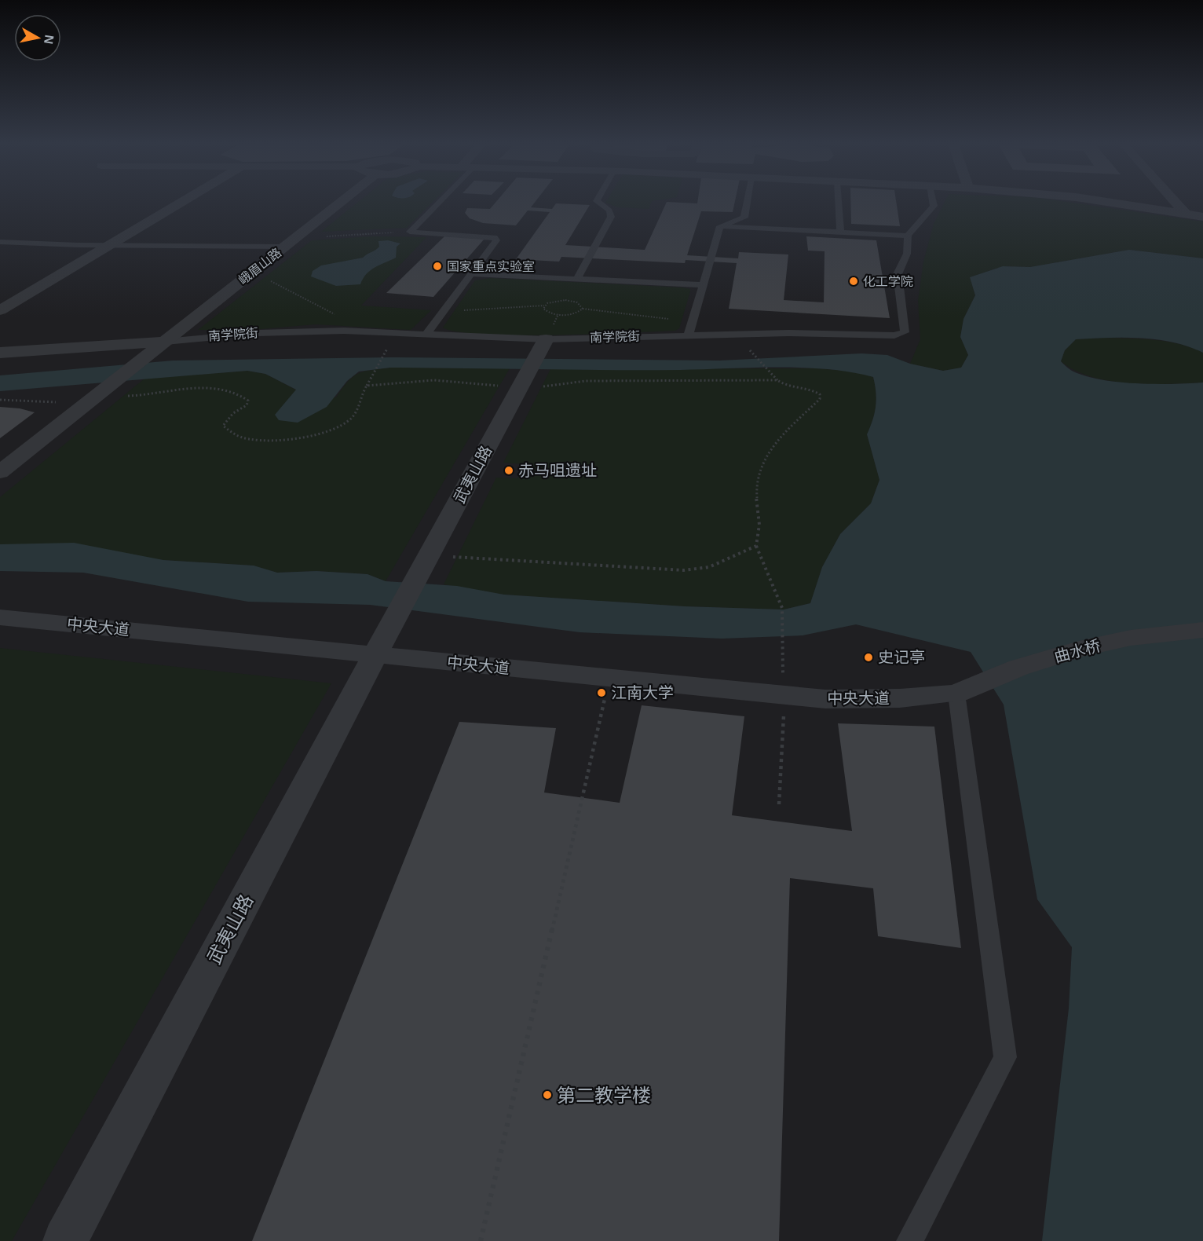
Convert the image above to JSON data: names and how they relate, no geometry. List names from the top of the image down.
{
  "streets": {
    "street": [
      "峨眉山路",
      "武夷山路",
      "中央大道",
      "曲水桥"
    ],
    "lane": ["南学院街"]
  },
  "crossings": [
    ["峨眉山路", "南学院街"],
    ["南学院街", "武夷山路"],
    ["武夷山路", "中央大道"],
    ["中央大道", "曲水桥"]
  ],
  "places": [
    "国家重点实验室",
    "化工学院",
    "赤马咀遗址",
    "史记亭",
    "江南大学",
    "第二教学楼"
  ],
  "north": "right"
}
